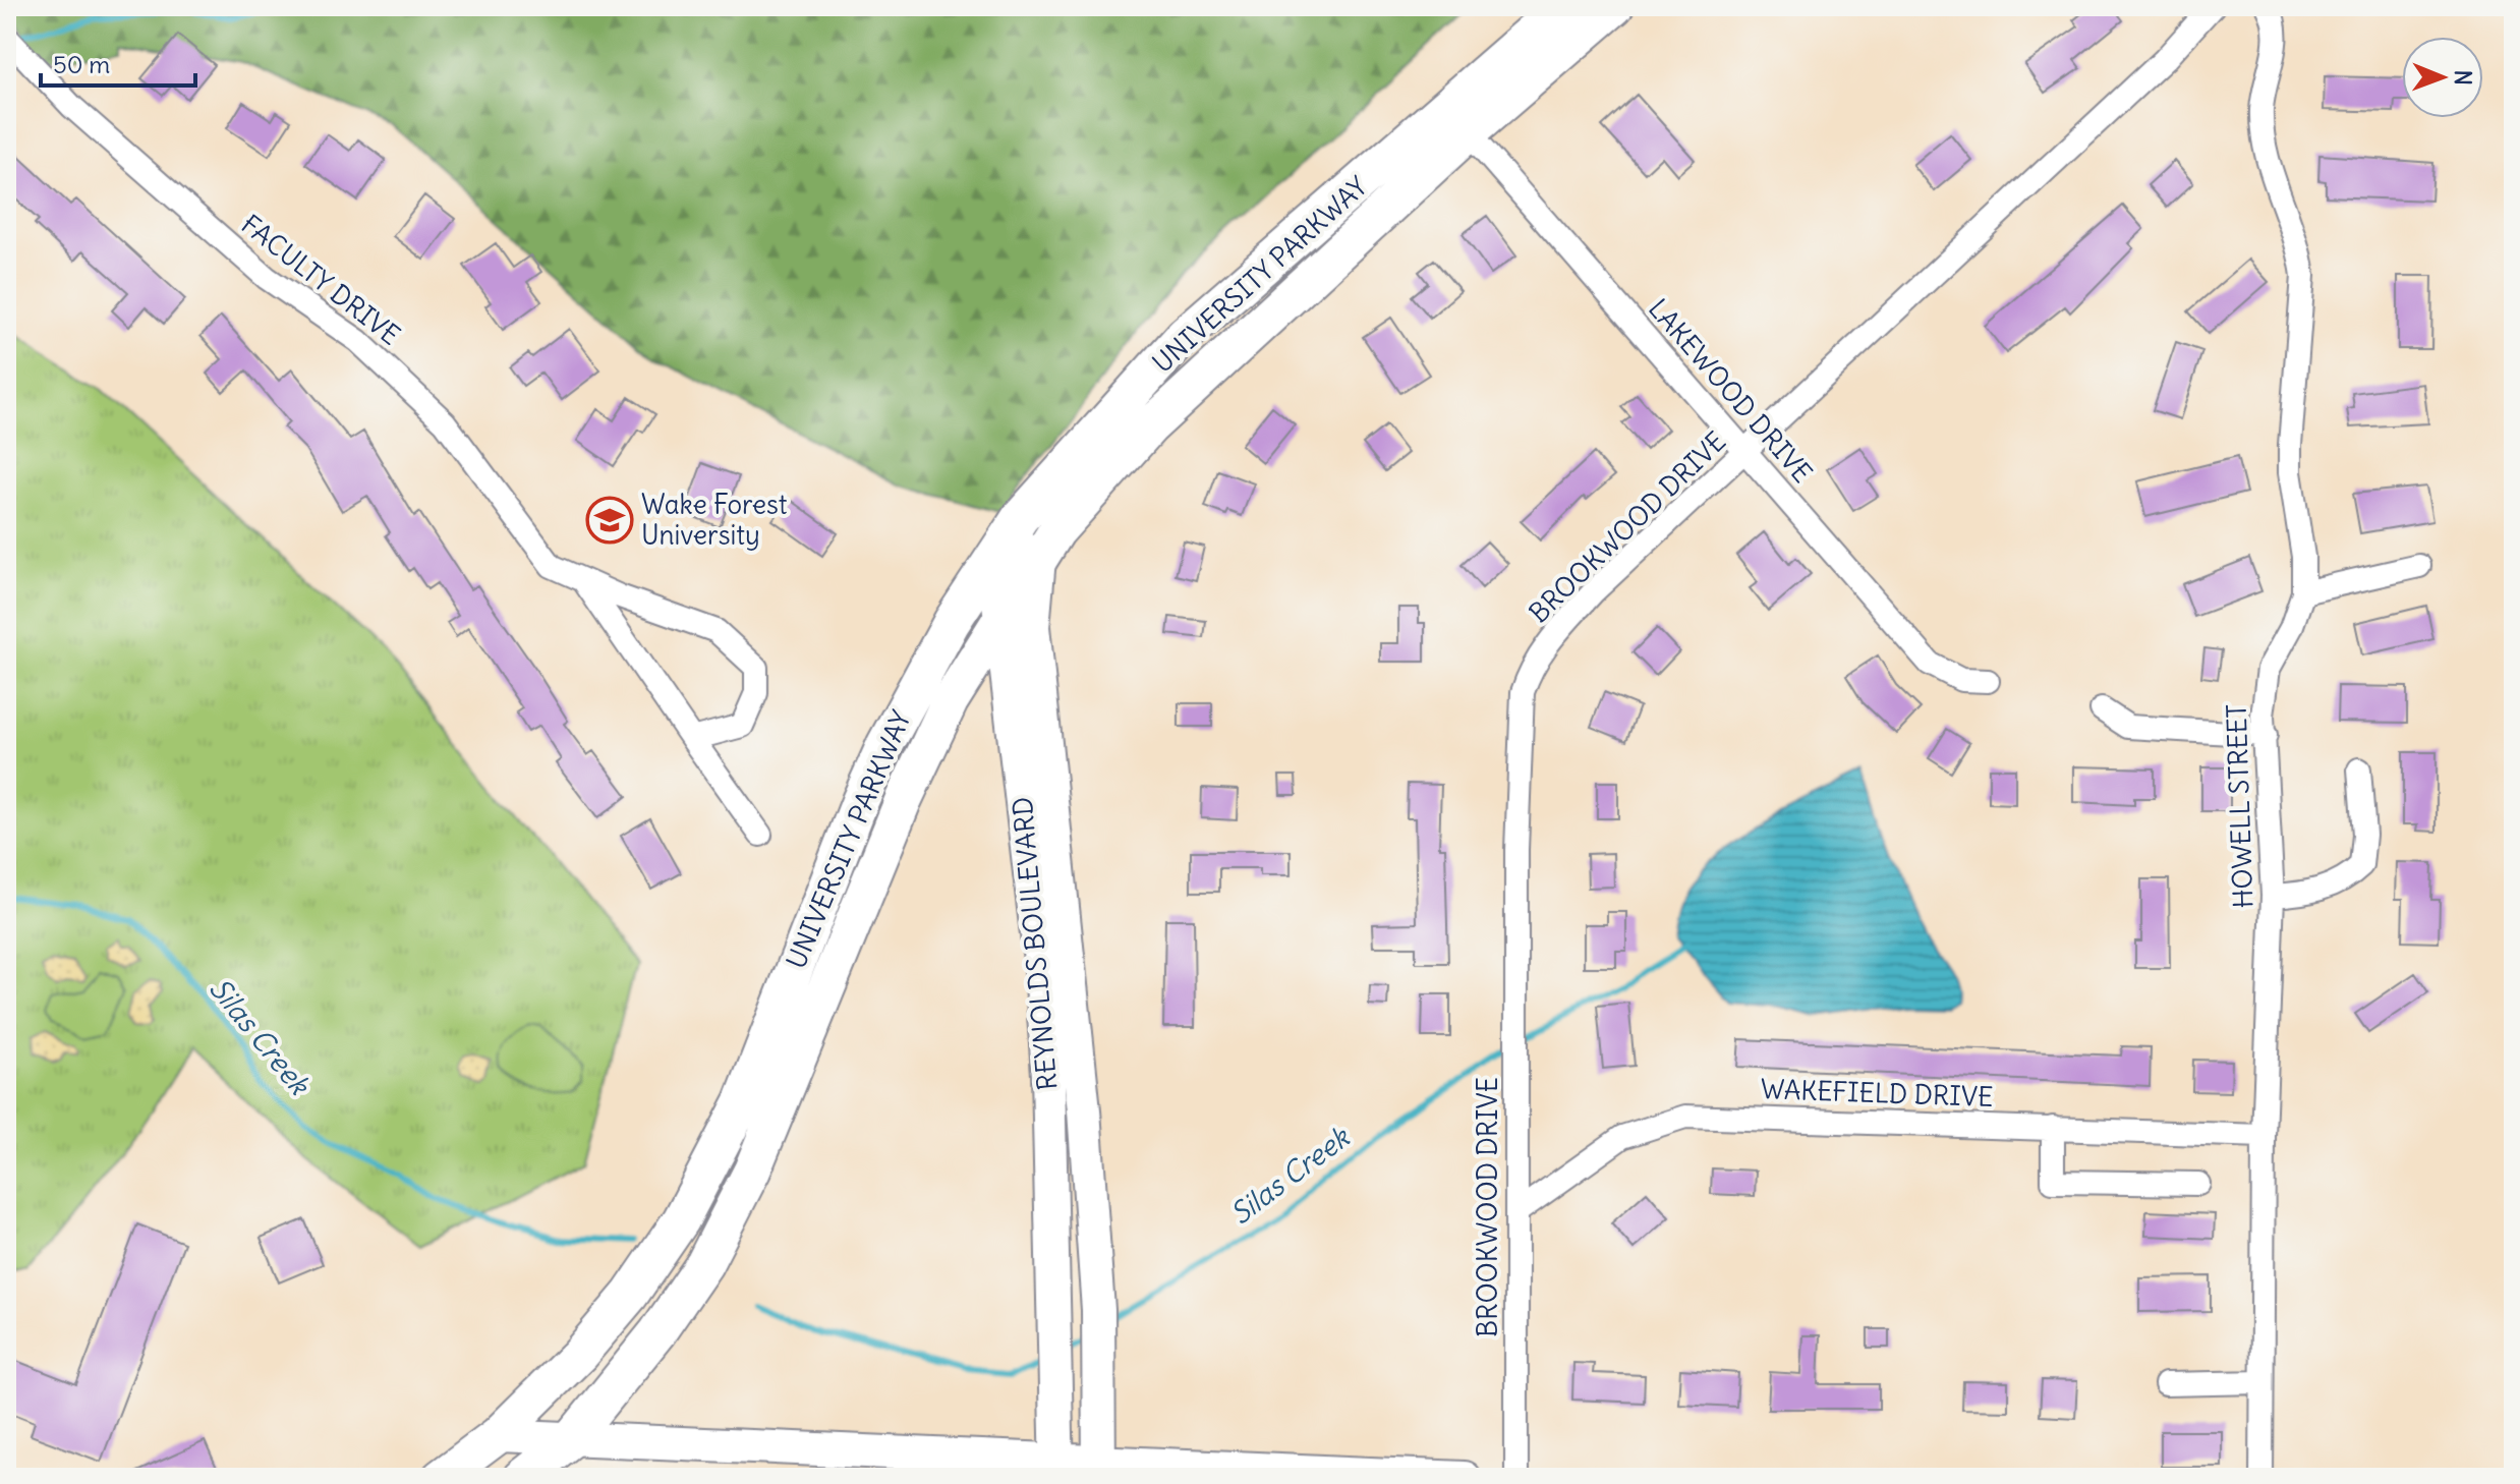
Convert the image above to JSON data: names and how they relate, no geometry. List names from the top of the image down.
{
  "streets": {
    "main road": ["UNIVERSITY PARKWAY", "REYNOLDS BOULEVARD"],
    "street": [
      "FACULTY DRIVE",
      "LAKEWOOD DRIVE",
      "BROOKWOOD DRIVE",
      "HOWELL STREET",
      "WAKEFIELD DRIVE"
    ]
  },
  "crossings": [
    ["UNIVERSITY PARKWAY", "LAKEWOOD DRIVE"],
    ["UNIVERSITY PARKWAY", "REYNOLDS BOULEVARD"],
    ["LAKEWOOD DRIVE", "BROOKWOOD DRIVE"],
    ["BROOKWOOD DRIVE", "WAKEFIELD DRIVE"],
    ["HOWELL STREET", "WAKEFIELD DRIVE"]
  ],
  "water": ["Silas Creek"],
  "places": {
    "school or university": ["Wake Forest University"]
  },
  "scale_bar": "50 m",
  "north": "right"
}
